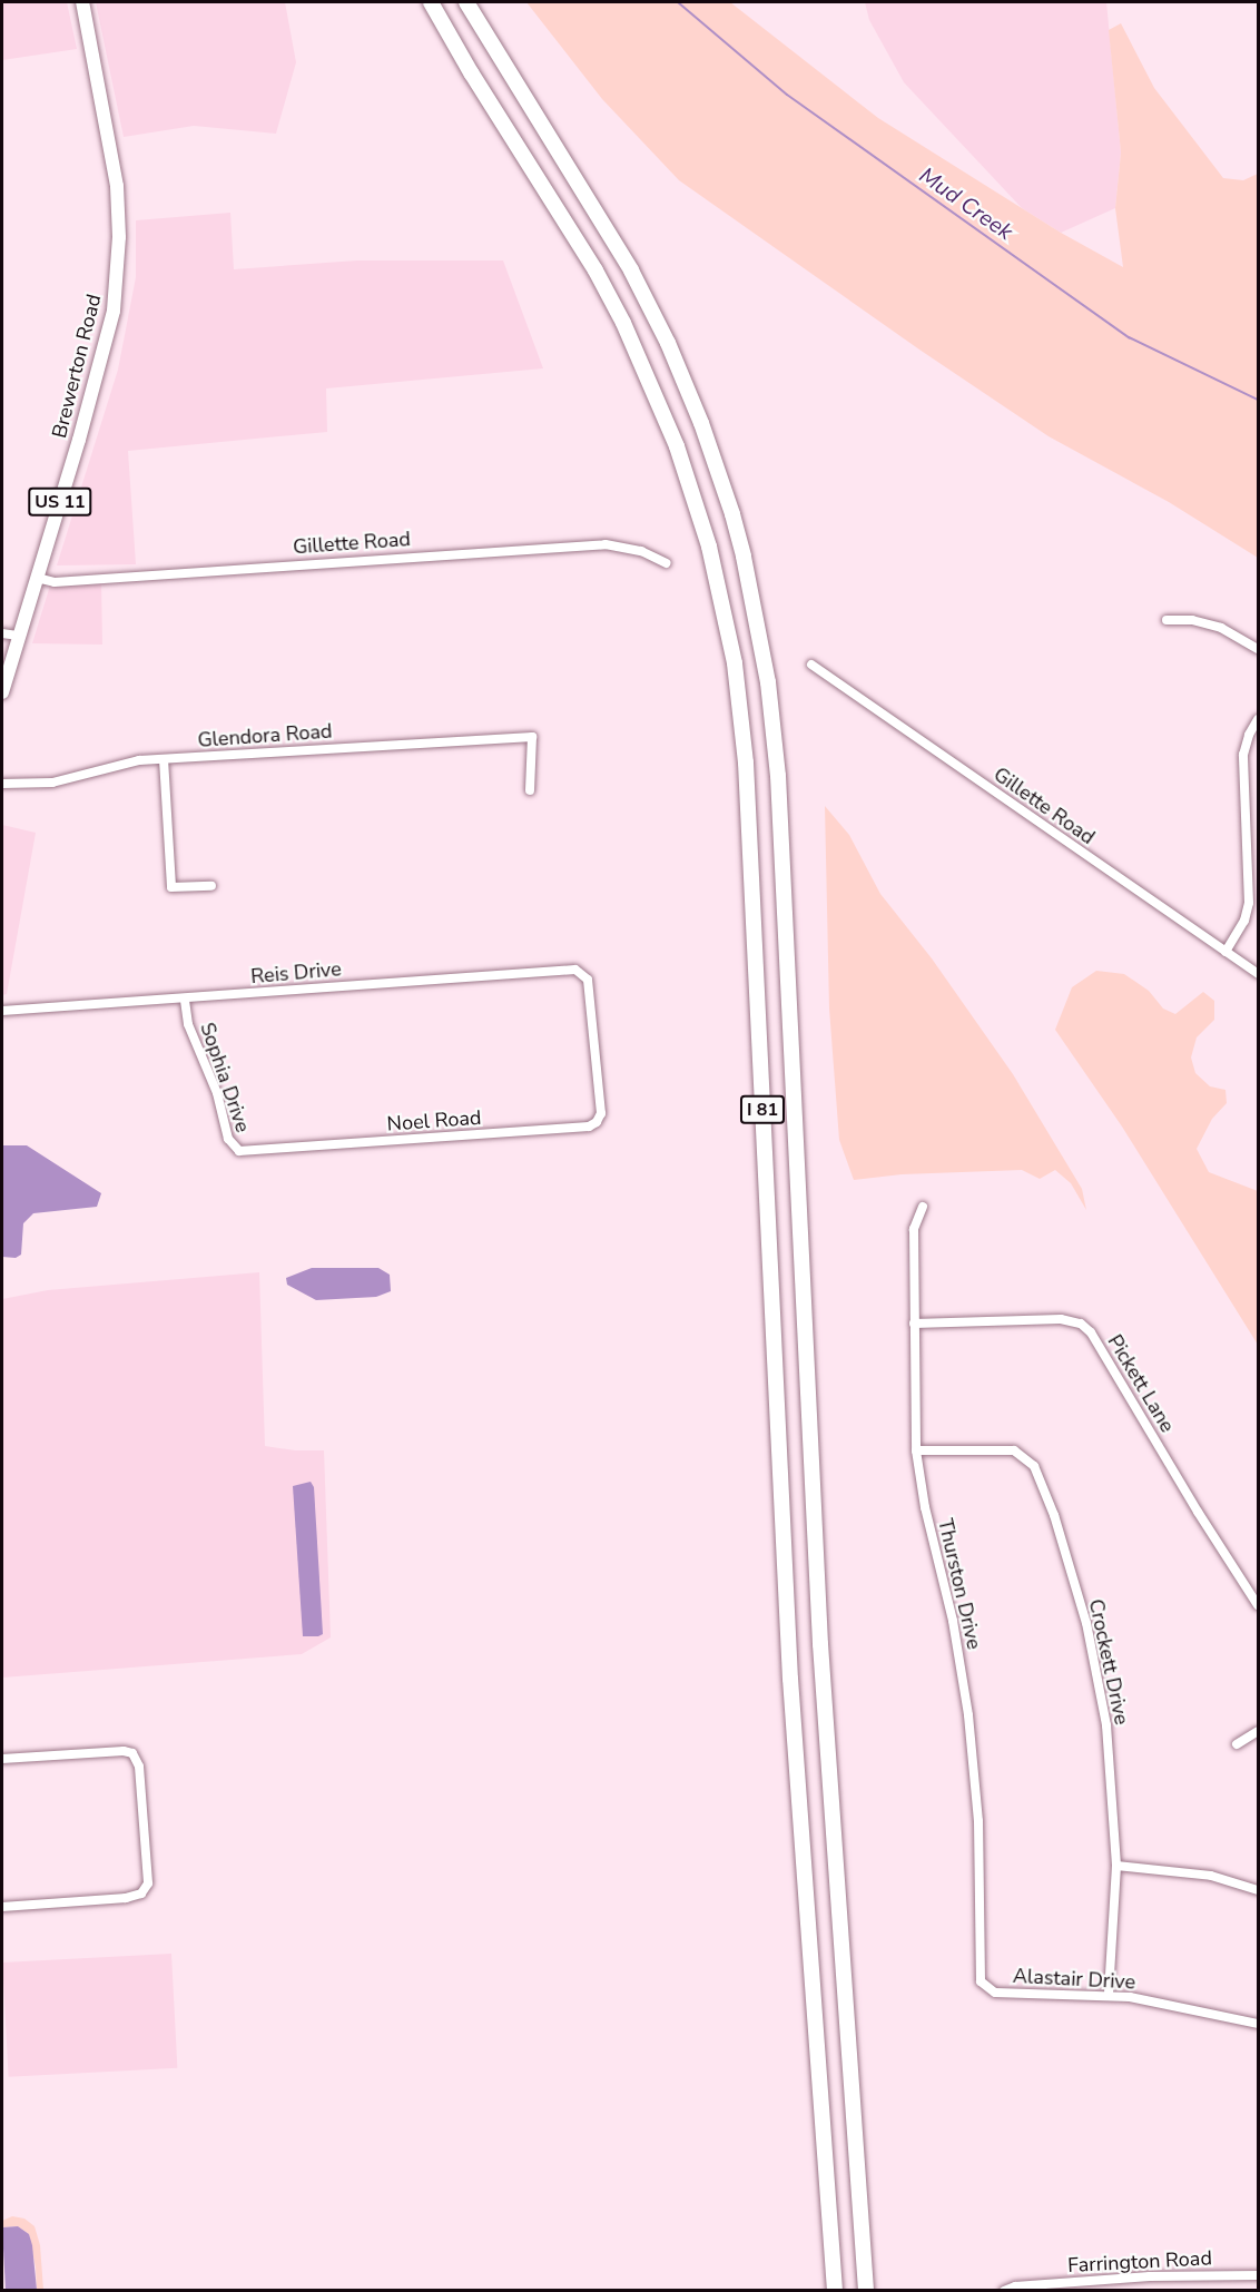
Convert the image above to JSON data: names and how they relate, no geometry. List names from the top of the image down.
{
  "streets": {
    "highway": ["I 81"],
    "main road": ["Brewerton Road", "US 11"],
    "street": [
      "Gillette Road",
      "Glendora Road",
      "Reis Drive",
      "Sophia Drive",
      "Noel Road",
      "Pickett Lane",
      "Thurston Drive",
      "Crockett Drive",
      "Alastair Drive",
      "Farrington Road"
    ]
  },
  "crossings": [
    ["Brewerton Road", "Gillette Road"],
    ["Reis Drive", "Sophia Drive"],
    ["Reis Drive", "Noel Road"],
    ["Sophia Drive", "Noel Road"],
    ["Pickett Lane", "Thurston Drive"],
    ["Thurston Drive", "Crockett Drive"],
    ["Thurston Drive", "Alastair Drive"],
    ["Crockett Drive", "Alastair Drive"]
  ],
  "water": ["Mud Creek"]
}
